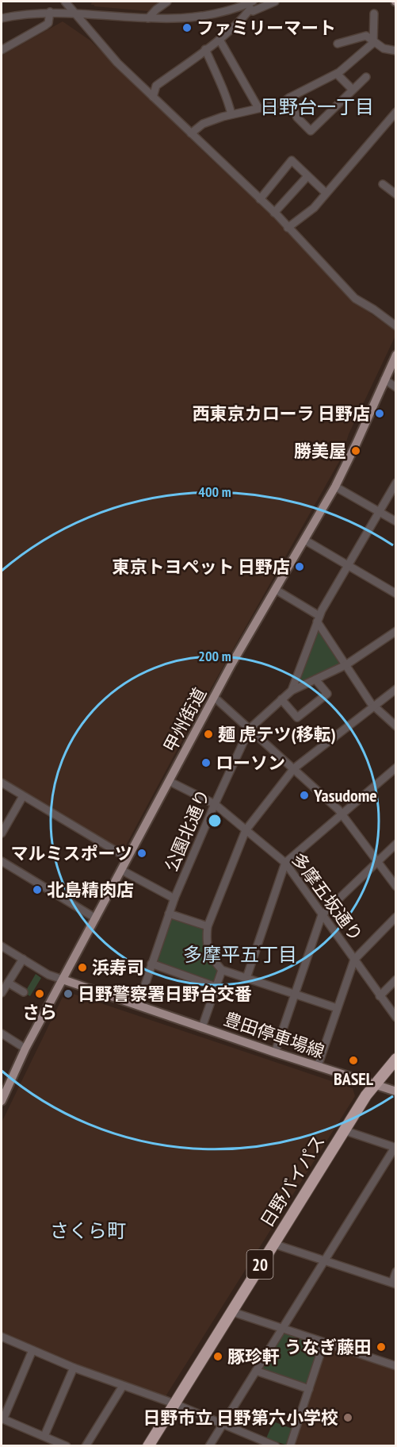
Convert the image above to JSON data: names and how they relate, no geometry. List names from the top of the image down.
{
  "streets": {
    "highway": ["日野バイパス", "20"],
    "main road": ["甲州街道", "豊田停車場線"],
    "street": ["公園北通り", "多摩五坂通り"]
  },
  "crossings": [
    ["甲州街道", "多摩五坂通り"],
    ["甲州街道", "豊田停車場線"],
    ["公園北通り", "多摩五坂通り"],
    ["公園北通り", "豊田停車場線"],
    ["豊田停車場線", "日野バイパス"]
  ],
  "districts": ["日野台一丁目", "多摩平五丁目", "さくら町"],
  "places": [
    "ファミリーマート",
    "西東京カローラ 日野店",
    "勝美屋",
    "東京トヨペット 日野店",
    "麺 虎テツ(移転)",
    "ローソン",
    "Yasudome",
    "マルミスポーツ",
    "北島精肉店",
    "浜寿司",
    "さら",
    "日野警察署日野台交番",
    "BASEL",
    "うなぎ藤田",
    "豚珍軒",
    "日野市立 日野第六小学校"
  ],
  "rings": ["400 m", "200 m"]
}
